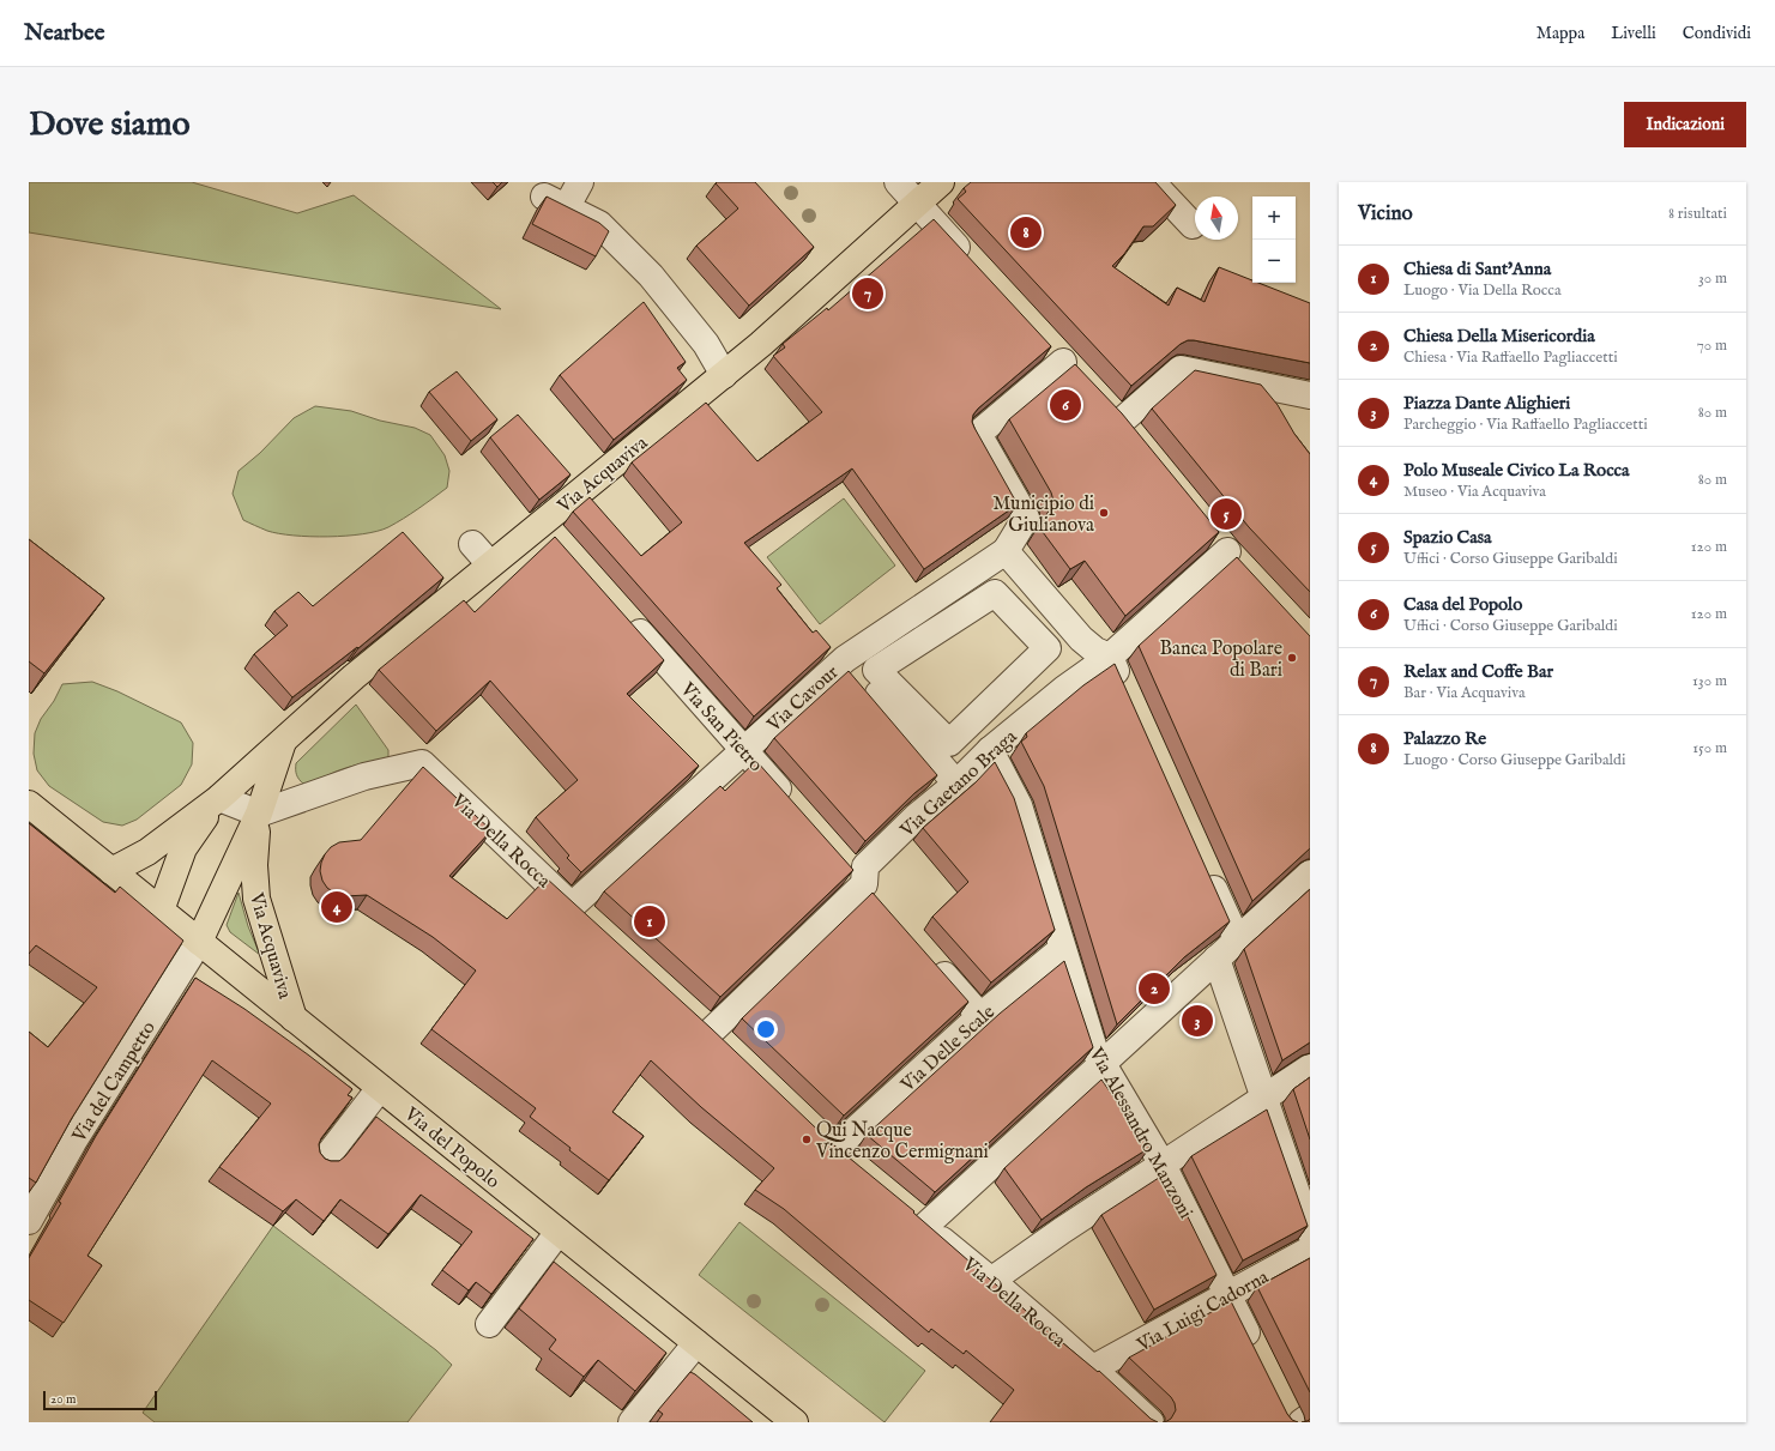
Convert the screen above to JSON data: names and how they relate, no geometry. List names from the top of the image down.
{
  "streets": {
    "main road": ["Via Acquaviva", "Via del Popolo"],
    "street": [
      "Via Cavour",
      "Via San Pietro",
      "Via Gaetano Braga",
      "Via Della Rocca",
      "Via Delle Scale",
      "Via del Campetto",
      "Via Alessandro Manzoni",
      "Via Luigi Cadorna"
    ]
  },
  "crossings": [
    ["Via Acquaviva", "Via Della Rocca"],
    ["Via Acquaviva", "Via del Campetto"],
    ["Via Acquaviva", "Via del Popolo"],
    ["Via Cavour", "Via San Pietro"],
    ["Via Cavour", "Via Della Rocca"],
    ["Via Gaetano Braga", "Via Alessandro Manzoni"],
    ["Via Della Rocca", "Via Luigi Cadorna"],
    ["Via Delle Scale", "Via Alessandro Manzoni"],
    ["Via del Campetto", "Via del Popolo"],
    ["Via Alessandro Manzoni", "Via Luigi Cadorna"]
  ],
  "places": ["Municipio di Giulianova", "Banca Popolare di Bari", "Qui Nacque Vincenzo Cermignani"],
  "scale_bar": "20 m",
  "north": "top",
  "page": {
    "header": "Nearbee",
    "nav": ["Mappa", "Livelli", "Condividi"],
    "buttons": "Indicazioni",
    "title": "Dove siamo",
    "heading": ["Vicino", "8 risultati"],
    "map_buttons": ["+", "−"],
    "pins": [
      "8",
      "7",
      "6",
      "5",
      "4",
      "1",
      "2",
      "3"
    ],
    "list": [
      {
        "mark": "1",
        "name": "Chiesa di Sant'Anna",
        "note": "Luogo · Via Della Rocca",
        "value": "30 m"
      },
      {
        "mark": "2",
        "name": "Chiesa Della Misericordia",
        "note": "Chiesa · Via Raffaello Pagliaccetti",
        "value": "70 m"
      },
      {
        "mark": "3",
        "name": "Piazza Dante Alighieri",
        "note": "Parcheggio · Via Raffaello Pagliaccetti",
        "value": "80 m"
      },
      {
        "mark": "4",
        "name": "Polo Museale Civico La Rocca",
        "note": "Museo · Via Acquaviva",
        "value": "80 m"
      },
      {
        "mark": "5",
        "name": "Spazio Casa",
        "note": "Uffici · Corso Giuseppe Garibaldi",
        "value": "120 m"
      },
      {
        "mark": "6",
        "name": "Casa del Popolo",
        "note": "Uffici · Corso Giuseppe Garibaldi",
        "value": "120 m"
      },
      {
        "mark": "7",
        "name": "Relax and Coffe Bar",
        "note": "Bar · Via Acquaviva",
        "value": "130 m"
      },
      {
        "mark": "8",
        "name": "Palazzo Re",
        "note": "Luogo · Corso Giuseppe Garibaldi",
        "value": "150 m"
      }
    ],
    "scale": "20 m"
  }
}
